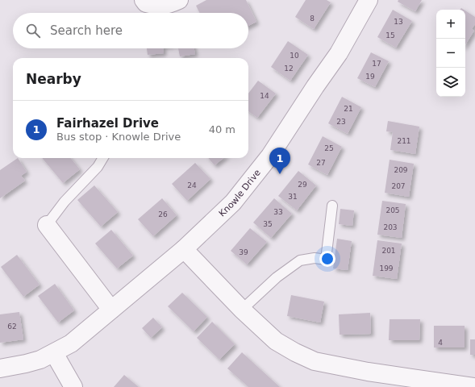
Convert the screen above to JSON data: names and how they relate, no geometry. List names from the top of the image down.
{
  "streets": {
    "street": ["Knowle Drive"]
  },
  "house_numbers": [
    "8",
    "13",
    "15",
    "10",
    "17",
    "12",
    "19",
    "14",
    "21",
    "23",
    "211",
    "25",
    "27",
    "209",
    "29",
    "24",
    "207",
    "31",
    "205",
    "33",
    "26",
    "35",
    "203",
    "201",
    "39",
    "199",
    "62",
    "4"
  ],
  "page": {
    "map_buttons": ["+", "−"],
    "search": "Search here",
    "heading": "Nearby",
    "list": [
      {
        "mark": "1",
        "name": "Fairhazel Drive",
        "note": "Bus stop · Knowle Drive",
        "value": "40 m"
      }
    ],
    "pins": "1"
  }
}
